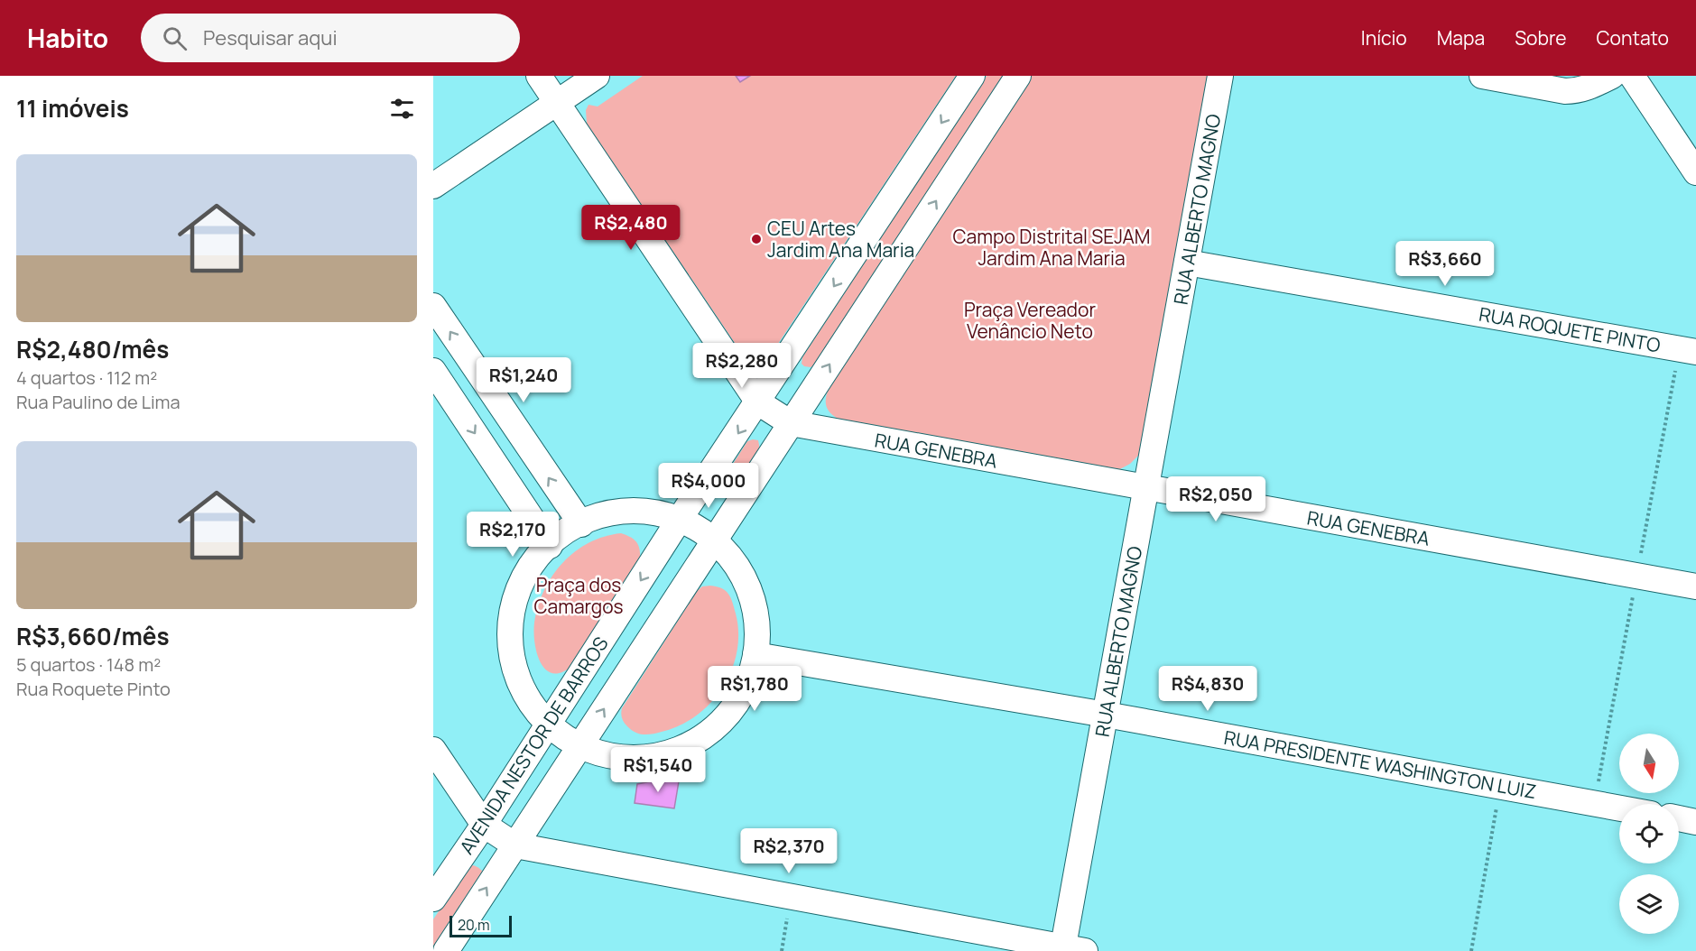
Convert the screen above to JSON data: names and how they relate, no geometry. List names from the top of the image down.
{
  "streets": {
    "street": [
      "RUA ALBERTO MAGNO",
      "RUA ROQUETE PINTO",
      "RUA GENEBRA",
      "AVENIDA NESTOR DE BARROS",
      "RUA PRESIDENTE WASHINGTON LUIZ"
    ]
  },
  "crossings": [
    ["RUA ALBERTO MAGNO", "RUA ROQUETE PINTO"],
    ["RUA ALBERTO MAGNO", "RUA GENEBRA"],
    ["RUA ALBERTO MAGNO", "RUA PRESIDENTE WASHINGTON LUIZ"],
    ["RUA GENEBRA", "AVENIDA NESTOR DE BARROS"]
  ],
  "parks": ["Campo Distrital SEJAM Jardim Ana Maria", "Praça Vereador Venâncio Neto", "Praça dos Camargos"],
  "places": ["CEU Artes Jardim Ana Maria"],
  "scale_bar": "20 m",
  "north": "bottom",
  "page": {
    "header": "Habito",
    "search": "Pesquisar aqui",
    "nav": [
      "Início",
      "Mapa",
      "Sobre",
      "Contato"
    ],
    "heading": "11 imóveis",
    "list": [
      {
        "name": "R$2,480/mês",
        "note": "4 quartos · 112 m² · Rua Paulino de Lima"
      },
      {
        "name": "R$3,660/mês",
        "note": "5 quartos · 148 m² · Rua Roquete Pinto"
      }
    ],
    "price": [
      "R$2,480",
      "R$3,660",
      "R$2,280",
      "R$1,240",
      "R$4,000",
      "R$2,050",
      "R$2,170",
      "R$1,780",
      "R$4,830",
      "R$1,540",
      "R$2,370"
    ],
    "scale": "20 m"
  }
}
